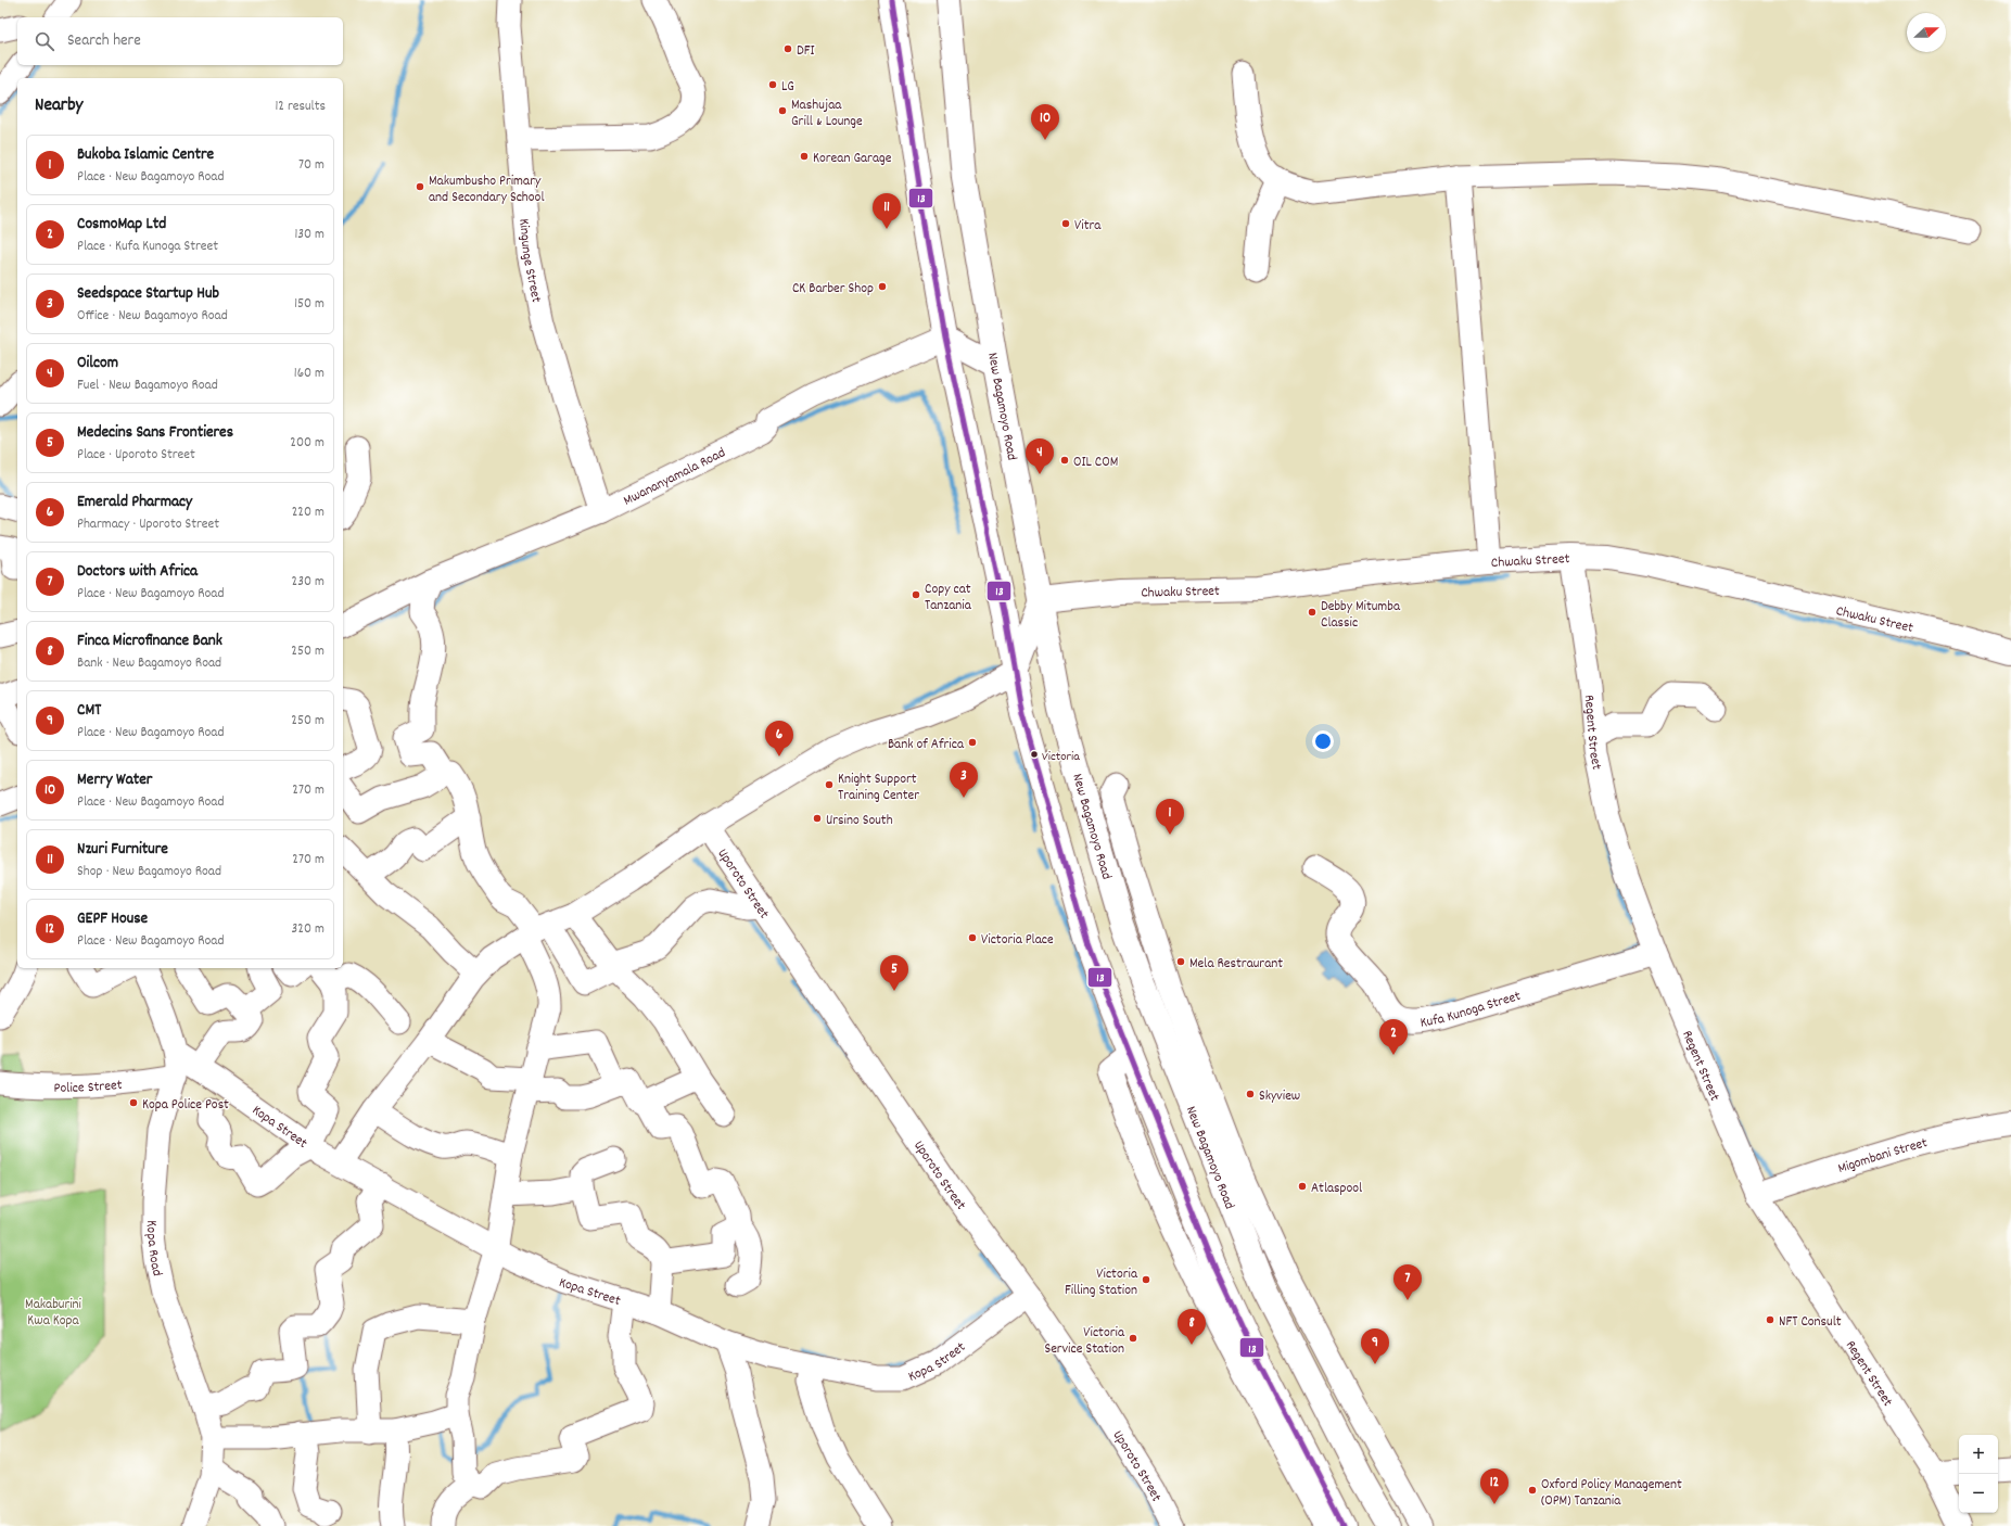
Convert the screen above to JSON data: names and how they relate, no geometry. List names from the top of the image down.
{
  "streets": {
    "main road": ["New Bagamoyo Road", "Chwaku Street", "Migombani Street"],
    "street": [
      "Kingunge Street",
      "Mwananyamala Road",
      "Regent Street",
      "Uporoto Street",
      "Kufa Kunoga Street",
      "Police Street",
      "Kopa Street",
      "Kopa Road"
    ]
  },
  "crossings": [
    ["Kingunge Street", "Mwananyamala Road"],
    ["New Bagamoyo Road", "Chwaku Street"],
    ["Chwaku Street", "Regent Street"],
    ["Regent Street", "Kufa Kunoga Street"],
    ["Regent Street", "Migombani Street"],
    ["Uporoto Street", "Kopa Street"],
    ["Police Street", "Kopa Street"],
    ["Police Street", "Kopa Road"],
    ["Kopa Street", "Kopa Road"]
  ],
  "parks": ["Makaburini Kwa Kopa"],
  "places": [
    "DFI",
    "LG",
    "Mashujaa Grill & Lounge",
    "Korean Garage",
    "Makumbusho Primary and Secondary School",
    "Vitra",
    "CK Barber Shop",
    "OIL COM",
    "Copy cat Tanzania",
    "Debby Mitumba Classic",
    "Bank of Africa",
    "Victoria",
    "Knight Support Training Center",
    "Ursino South",
    "Victoria Place",
    "Mela Restraurant",
    "Skyview",
    "Kopa Police Post",
    "Atlaspool",
    "Victoria Filling Station",
    "NFT Consult",
    "Victoria Service Station",
    "Oxford Policy Management (OPM) Tanzania"
  ],
  "lines": ["transit line 13"],
  "north": "right",
  "page": {
    "search": "Search here",
    "heading": ["Nearby", "12 results"],
    "pins": [
      "10",
      "11",
      "4",
      "6",
      "3",
      "1",
      "5",
      "2",
      "7",
      "8",
      "9",
      "12"
    ],
    "list": [
      {
        "mark": "1",
        "name": "Bukoba Islamic Centre",
        "note": "Place · New Bagamoyo Road",
        "value": "70 m"
      },
      {
        "mark": "2",
        "name": "CosmoMap Ltd",
        "note": "Place · Kufa Kunoga Street",
        "value": "130 m"
      },
      {
        "mark": "3",
        "name": "Seedspace Startup Hub",
        "note": "Office · New Bagamoyo Road",
        "value": "150 m"
      },
      {
        "mark": "4",
        "name": "Oilcom",
        "note": "Fuel · New Bagamoyo Road",
        "value": "160 m"
      },
      {
        "mark": "5",
        "name": "Medecins Sans Frontieres",
        "note": "Place · Uporoto Street",
        "value": "200 m"
      },
      {
        "mark": "6",
        "name": "Emerald Pharmacy",
        "note": "Pharmacy · Uporoto Street",
        "value": "220 m"
      },
      {
        "mark": "7",
        "name": "Doctors with Africa",
        "note": "Place · New Bagamoyo Road",
        "value": "230 m"
      },
      {
        "mark": "8",
        "name": "Finca Microfinance Bank",
        "note": "Bank · New Bagamoyo Road",
        "value": "250 m"
      },
      {
        "mark": "9",
        "name": "CMT",
        "note": "Place · New Bagamoyo Road",
        "value": "250 m"
      },
      {
        "mark": "10",
        "name": "Merry Water",
        "note": "Place · New Bagamoyo Road",
        "value": "270 m"
      },
      {
        "mark": "11",
        "name": "Nzuri Furniture",
        "note": "Shop · New Bagamoyo Road",
        "value": "270 m"
      },
      {
        "mark": "12",
        "name": "GEPF House",
        "note": "Place · New Bagamoyo Road",
        "value": "320 m"
      }
    ],
    "map_buttons": ["+", "−"]
  }
}
